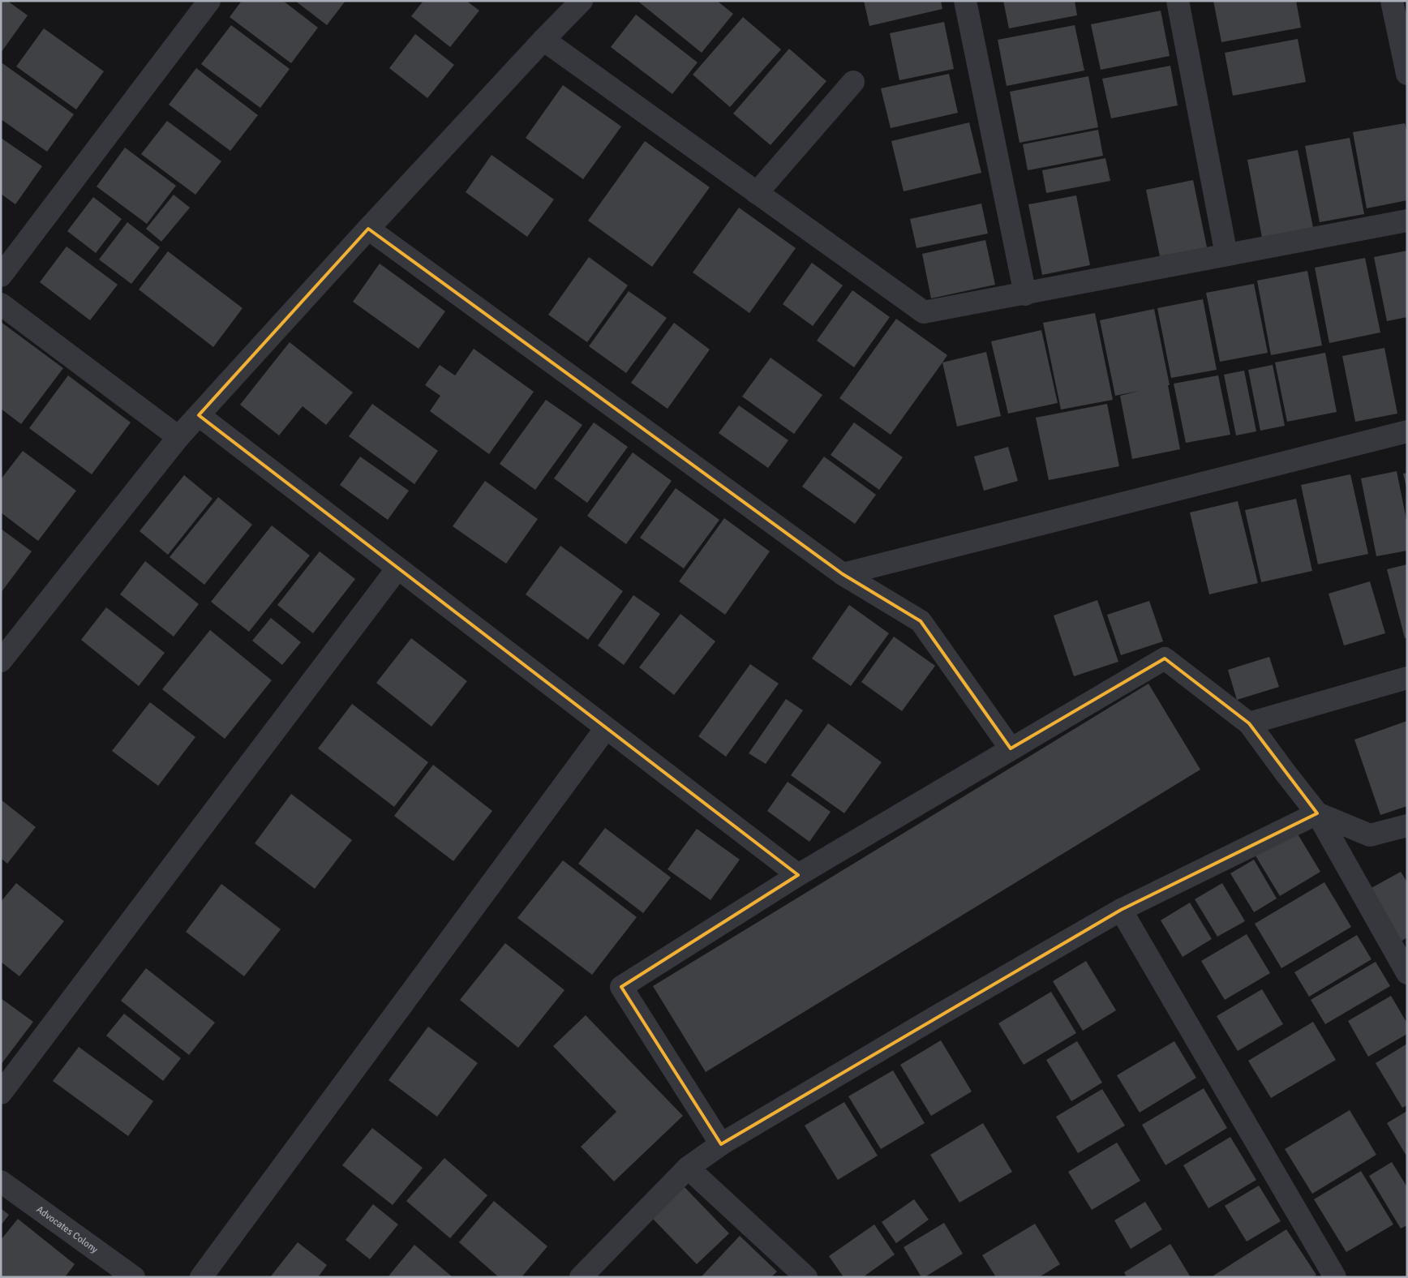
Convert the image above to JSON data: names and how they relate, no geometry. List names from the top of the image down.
{
  "streets": {
    "street": ["Advocates Colony"]
  }
}
